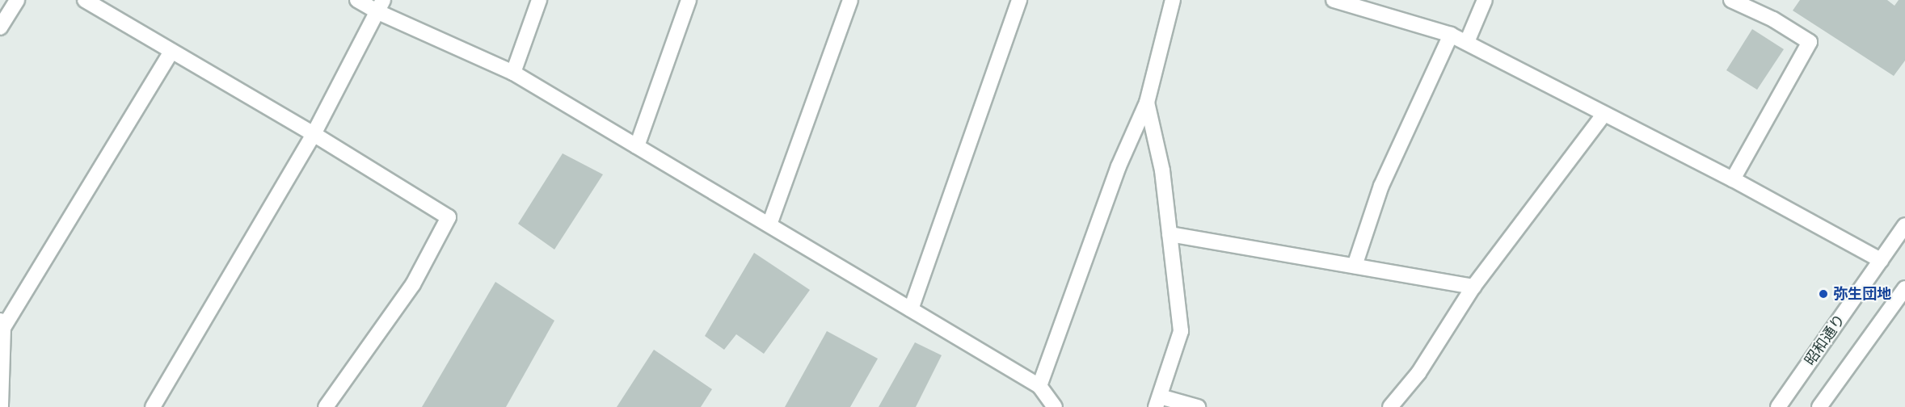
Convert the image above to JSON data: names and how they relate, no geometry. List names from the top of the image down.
{
  "streets": {
    "street": ["昭和通り"]
  },
  "places": ["弥生団地"]
}
